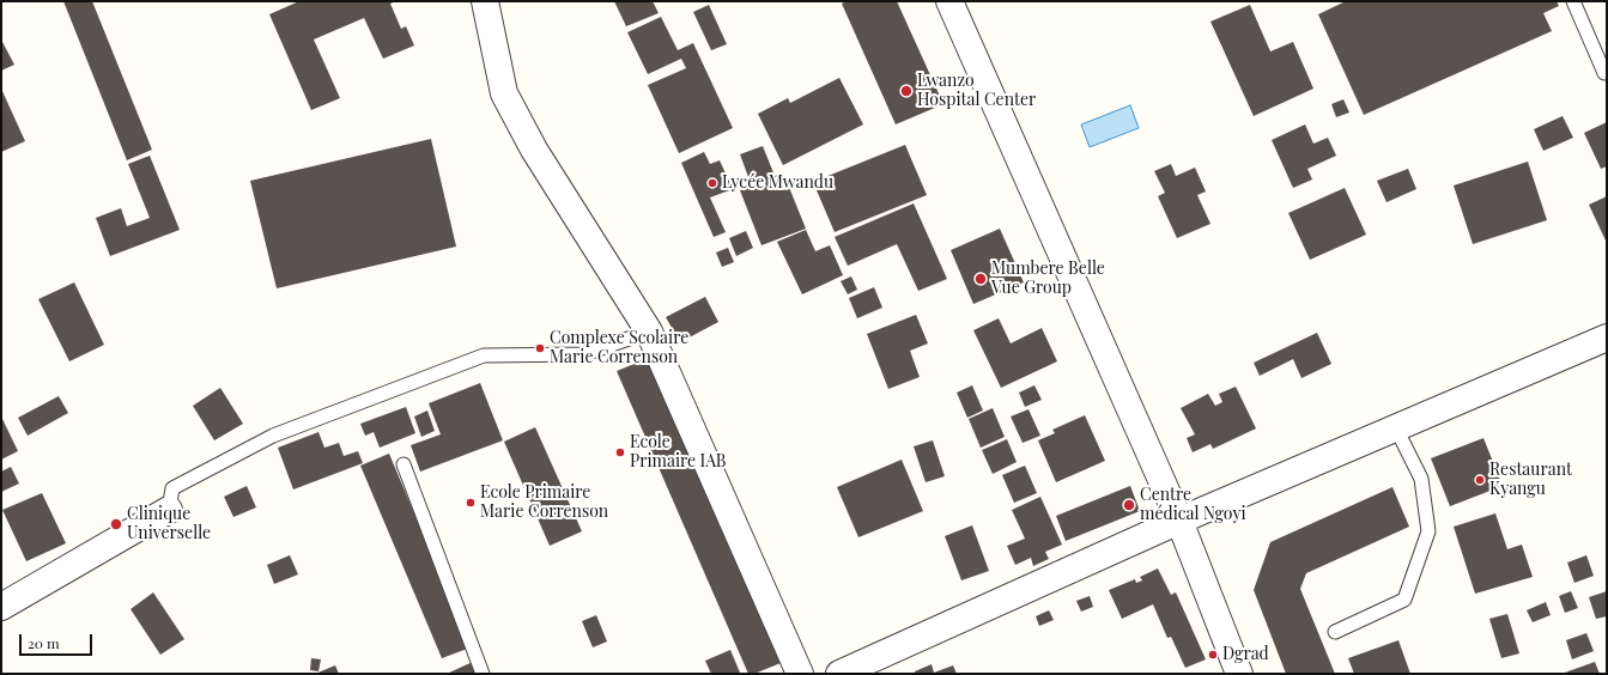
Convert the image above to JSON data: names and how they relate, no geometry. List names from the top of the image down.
{
  "places": [
    "Lwanzo Hospital Center",
    "Lycée Mwandu",
    "Mumbere Belle Vue Group",
    "Complexe Scolaire Marie Correnson",
    "Ecole Primaire IAB",
    "Restaurant Kyangu",
    "Ecole Primaire Marie Correnson",
    "Centre médical Ngoyi",
    "Clinique Universelle",
    "Dgrad"
  ],
  "scale_bar": "20 m"
}
